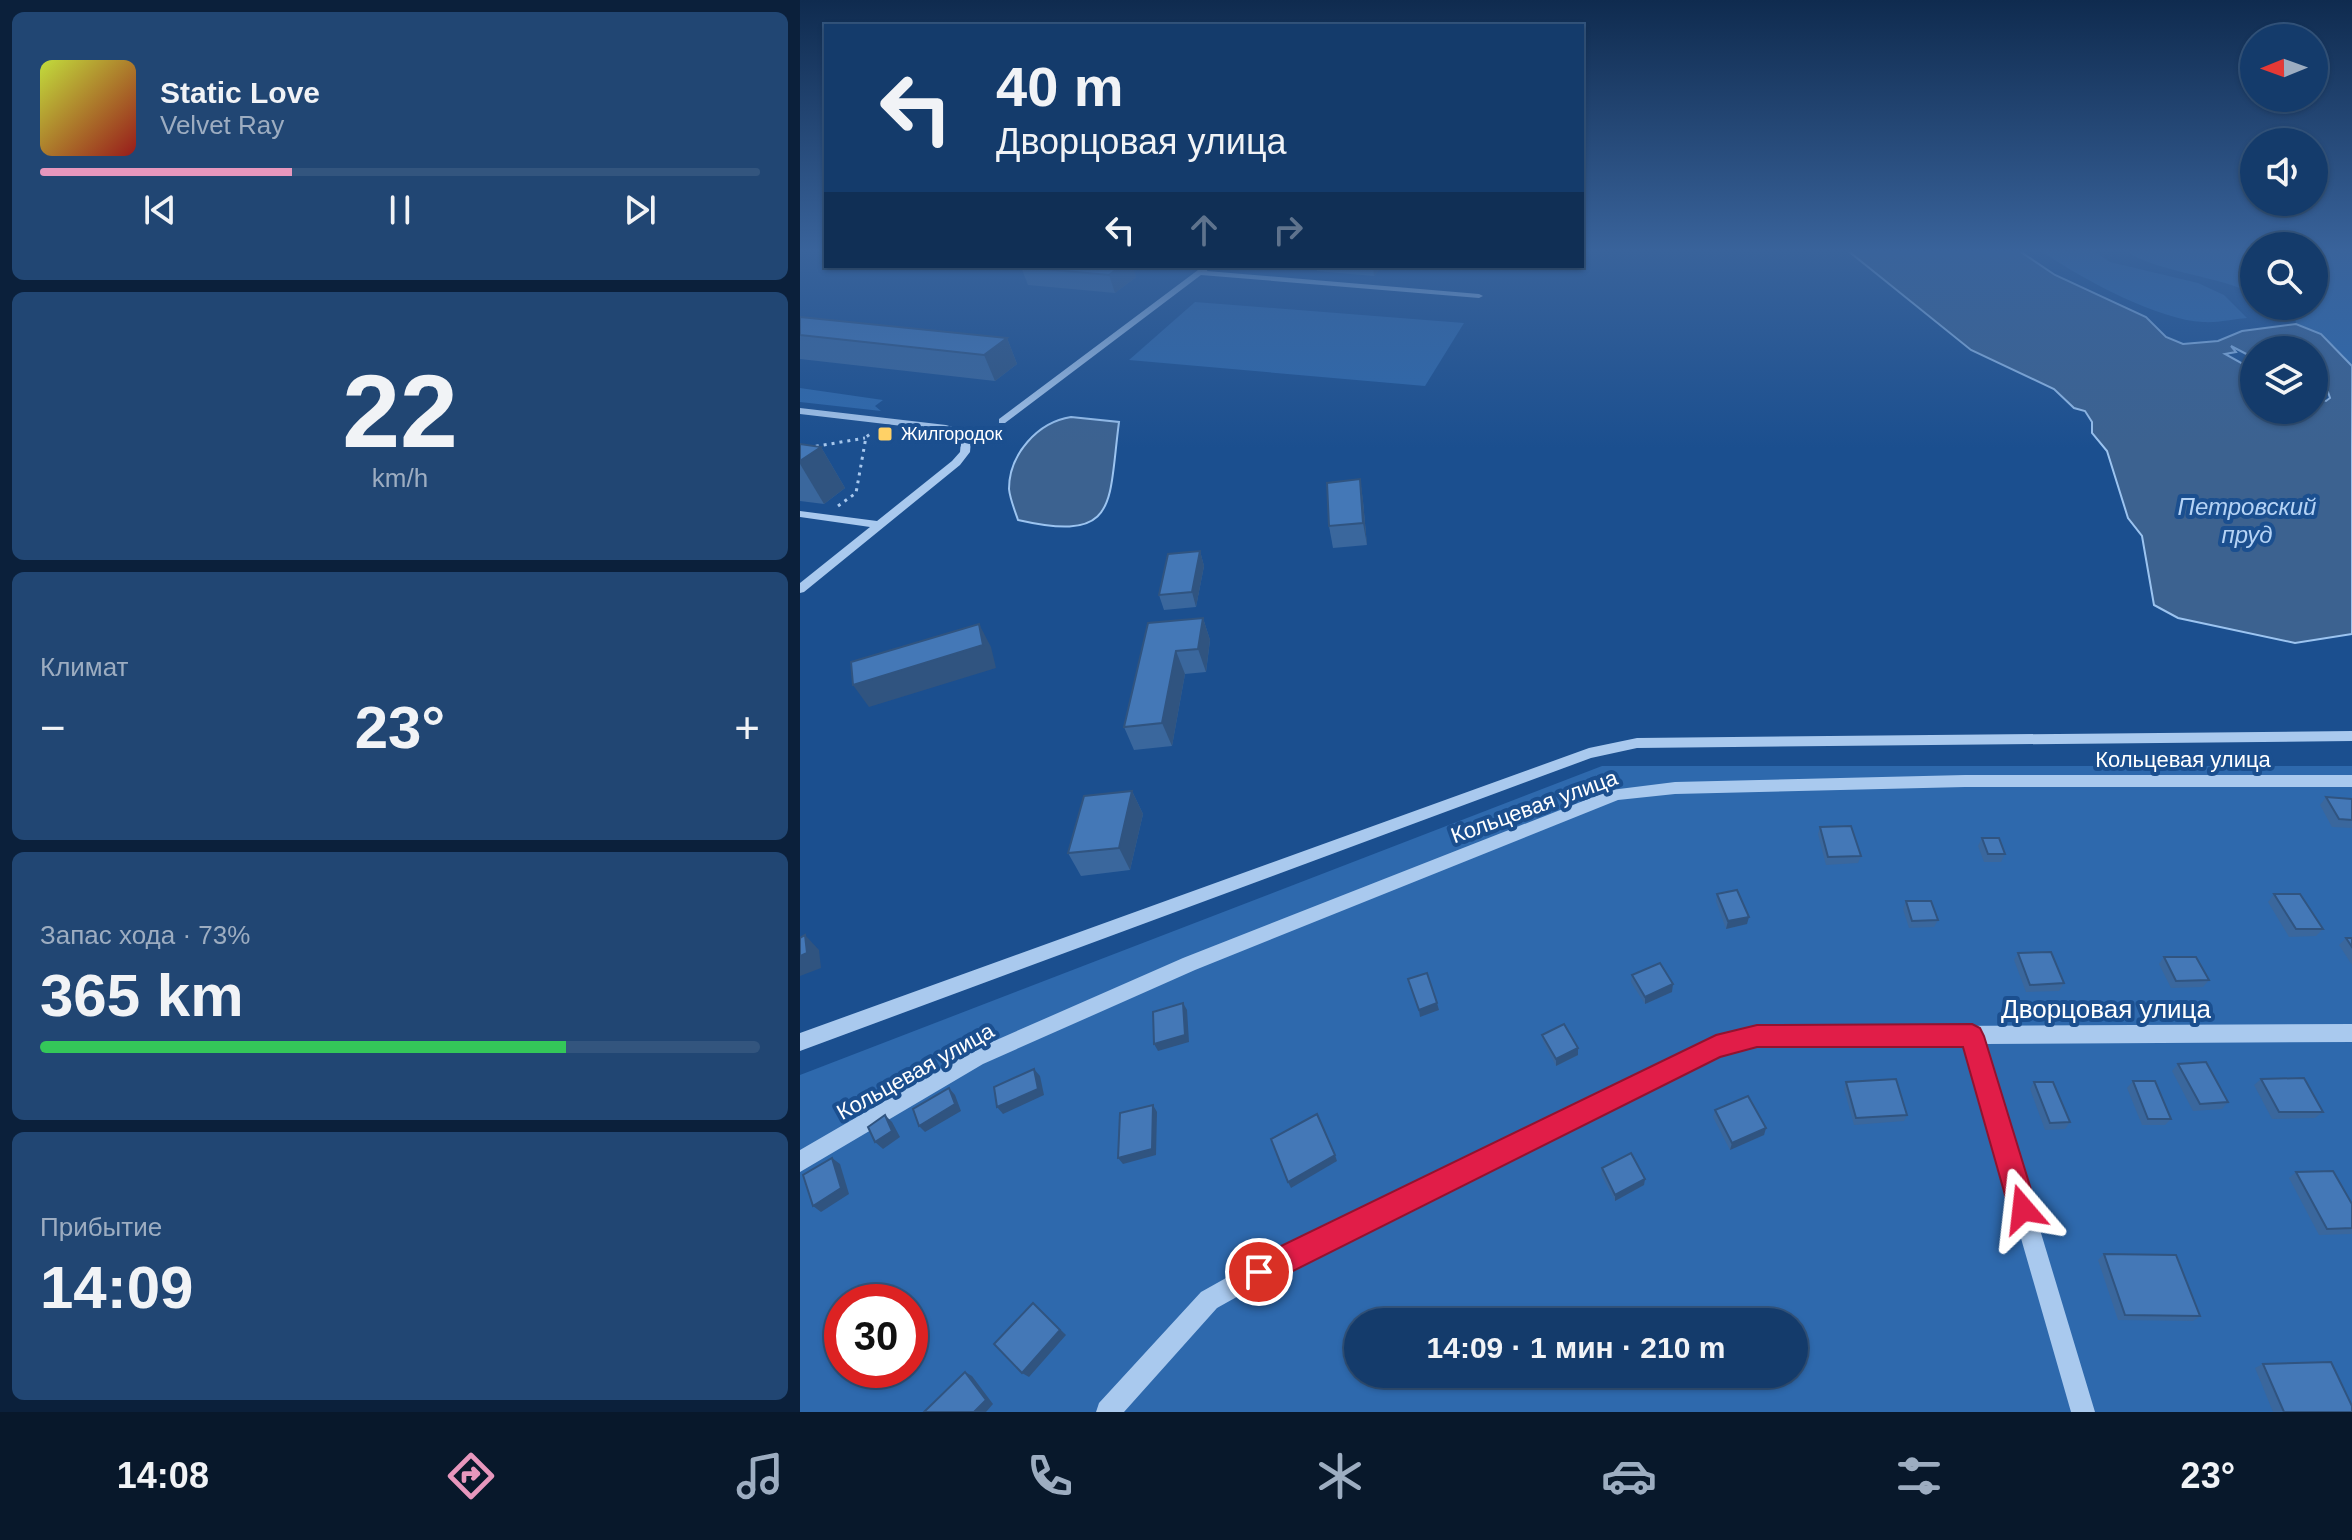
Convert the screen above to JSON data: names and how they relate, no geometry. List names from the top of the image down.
{
  "streets": {
    "street": ["Кольцевая улица", "Дворцовая улица"]
  },
  "water": ["Петровский пруд"],
  "places": {
    "transit": ["Жилгородок"]
  },
  "north": "left",
  "page": {
    "turn": ["40 m", "Дворцовая улица"],
    "song": ["Static Love", "Velvet Ray"],
    "tile": [
      ["22", "km/h"],
      "Климат",
      ["Запас хода · 73%", "365 km"],
      ["Прибытие", "14:09"]
    ],
    "heat": ["−", "23°", "+"],
    "limit": "30",
    "trip": "14:09 · 1 мин · 210 m",
    "tabs": ["14:08", "23°"]
  }
}
